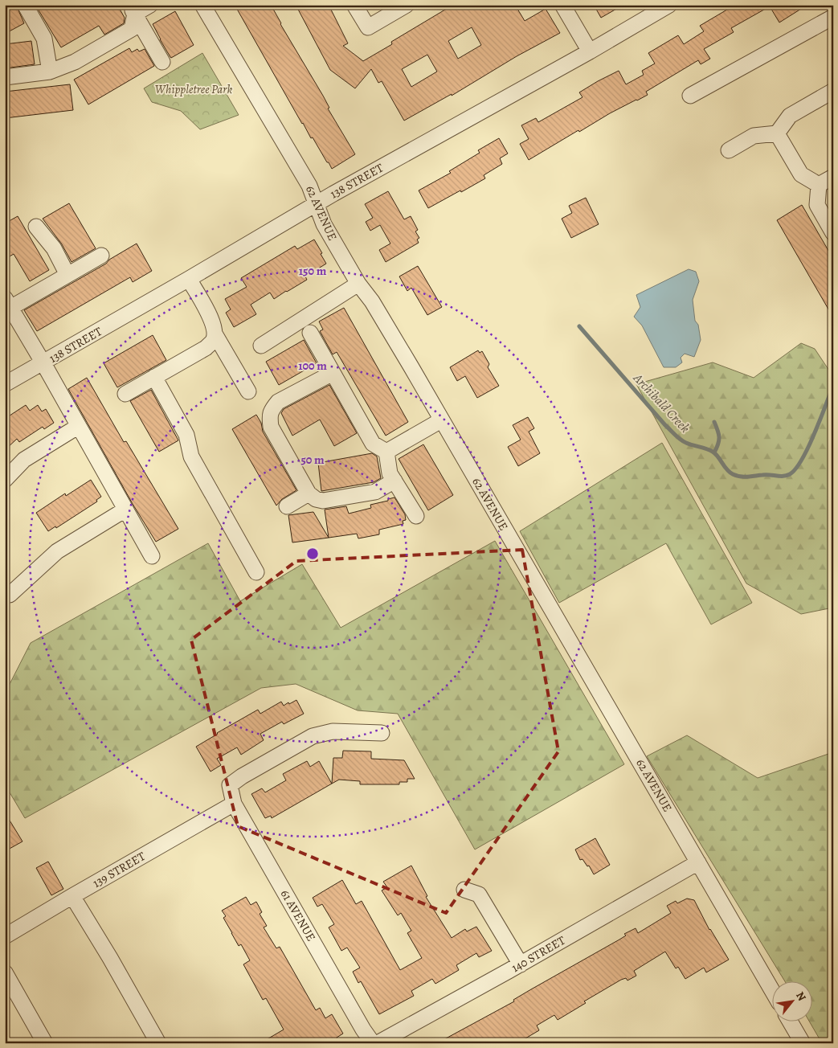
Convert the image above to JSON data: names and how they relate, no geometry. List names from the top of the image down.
{
  "streets": {
    "street": [
      "138 STREET",
      "62 AVENUE",
      "139 STREET",
      "61 AVENUE",
      "140 STREET"
    ]
  },
  "crossings": [
    ["138 STREET", "62 AVENUE"],
    ["62 AVENUE", "140 STREET"],
    ["139 STREET", "61 AVENUE"]
  ],
  "water": ["Archibald Creek"],
  "parks": ["Whippletree Park"],
  "north": "top right",
  "rings": ["150 m", "100 m", "50 m"]
}
